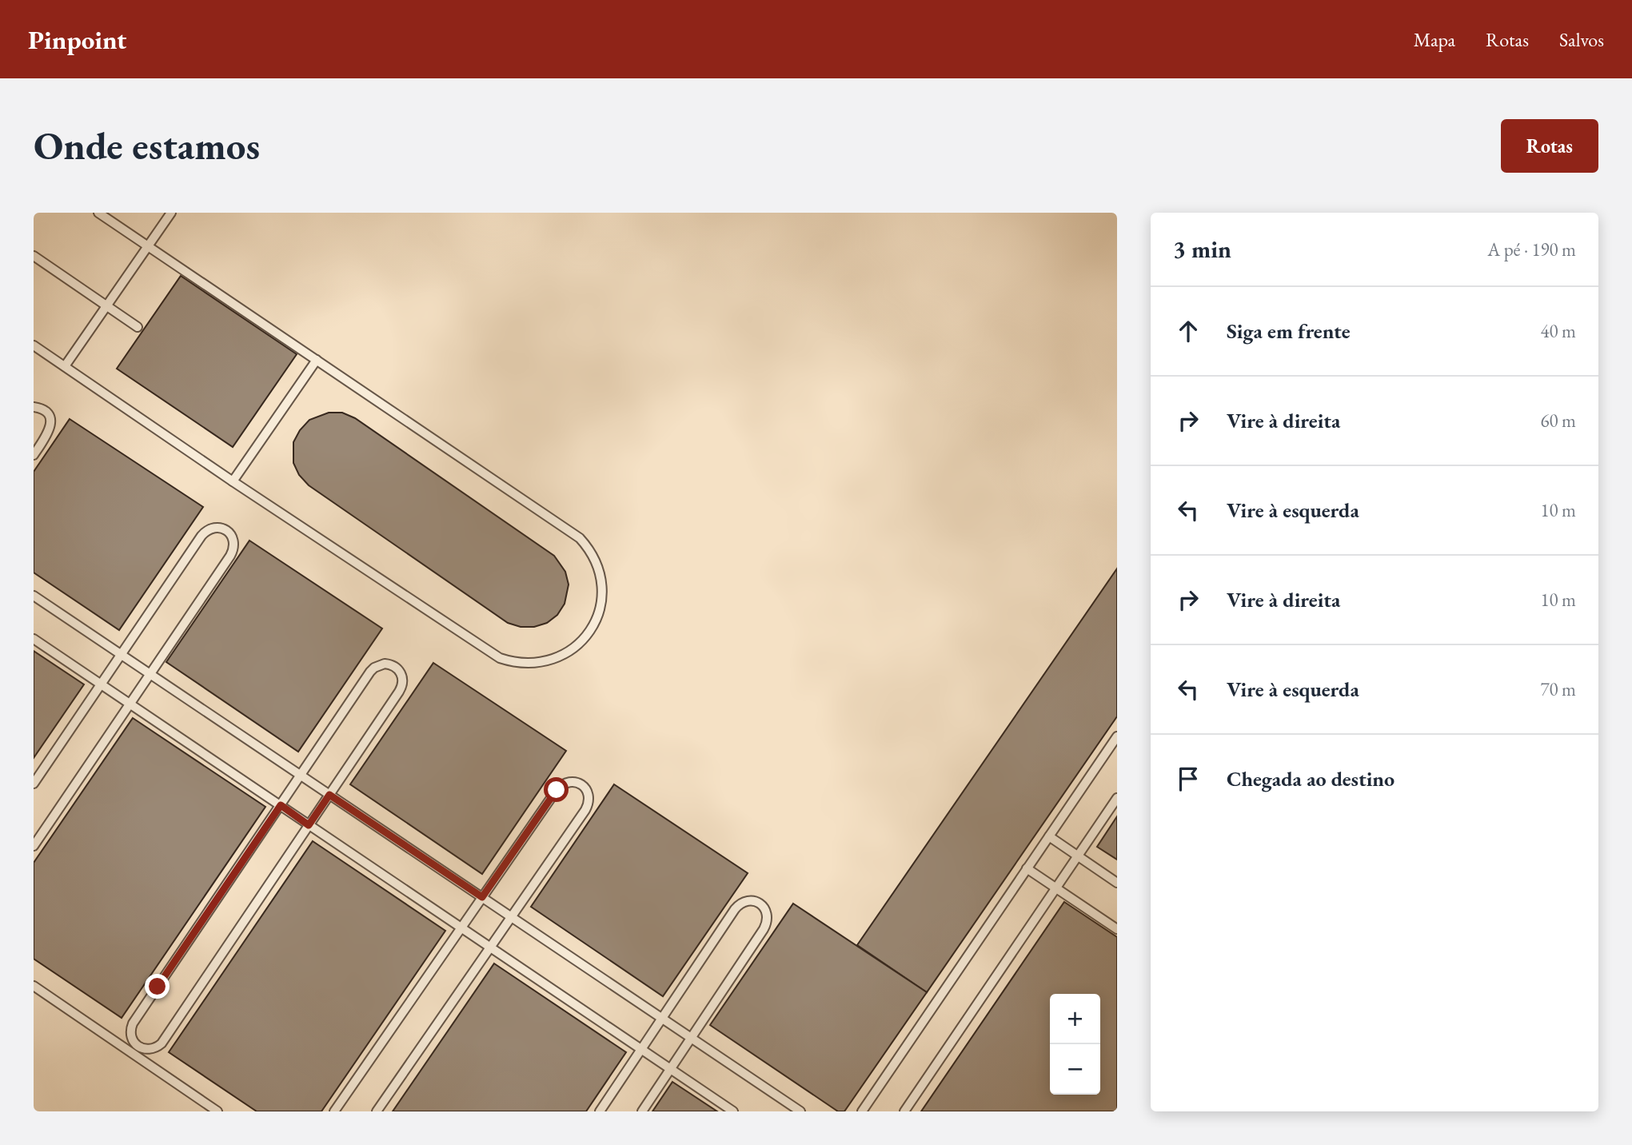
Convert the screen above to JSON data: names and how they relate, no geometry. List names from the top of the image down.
{
  "page": {
    "header": "Pinpoint",
    "nav": ["Mapa", "Rotas", "Salvos"],
    "buttons": "Rotas",
    "title": "Onde estamos",
    "heading": ["3 min", "A pé · 190 m"],
    "list": [
      ["Siga em frente", "40 m"],
      ["Vire à direita", "60 m"],
      ["Vire à esquerda", "10 m"],
      ["Vire à direita", "10 m"],
      ["Vire à esquerda", "70 m"],
      "Chegada ao destino"
    ],
    "map_buttons": ["+", "−"]
  }
}
